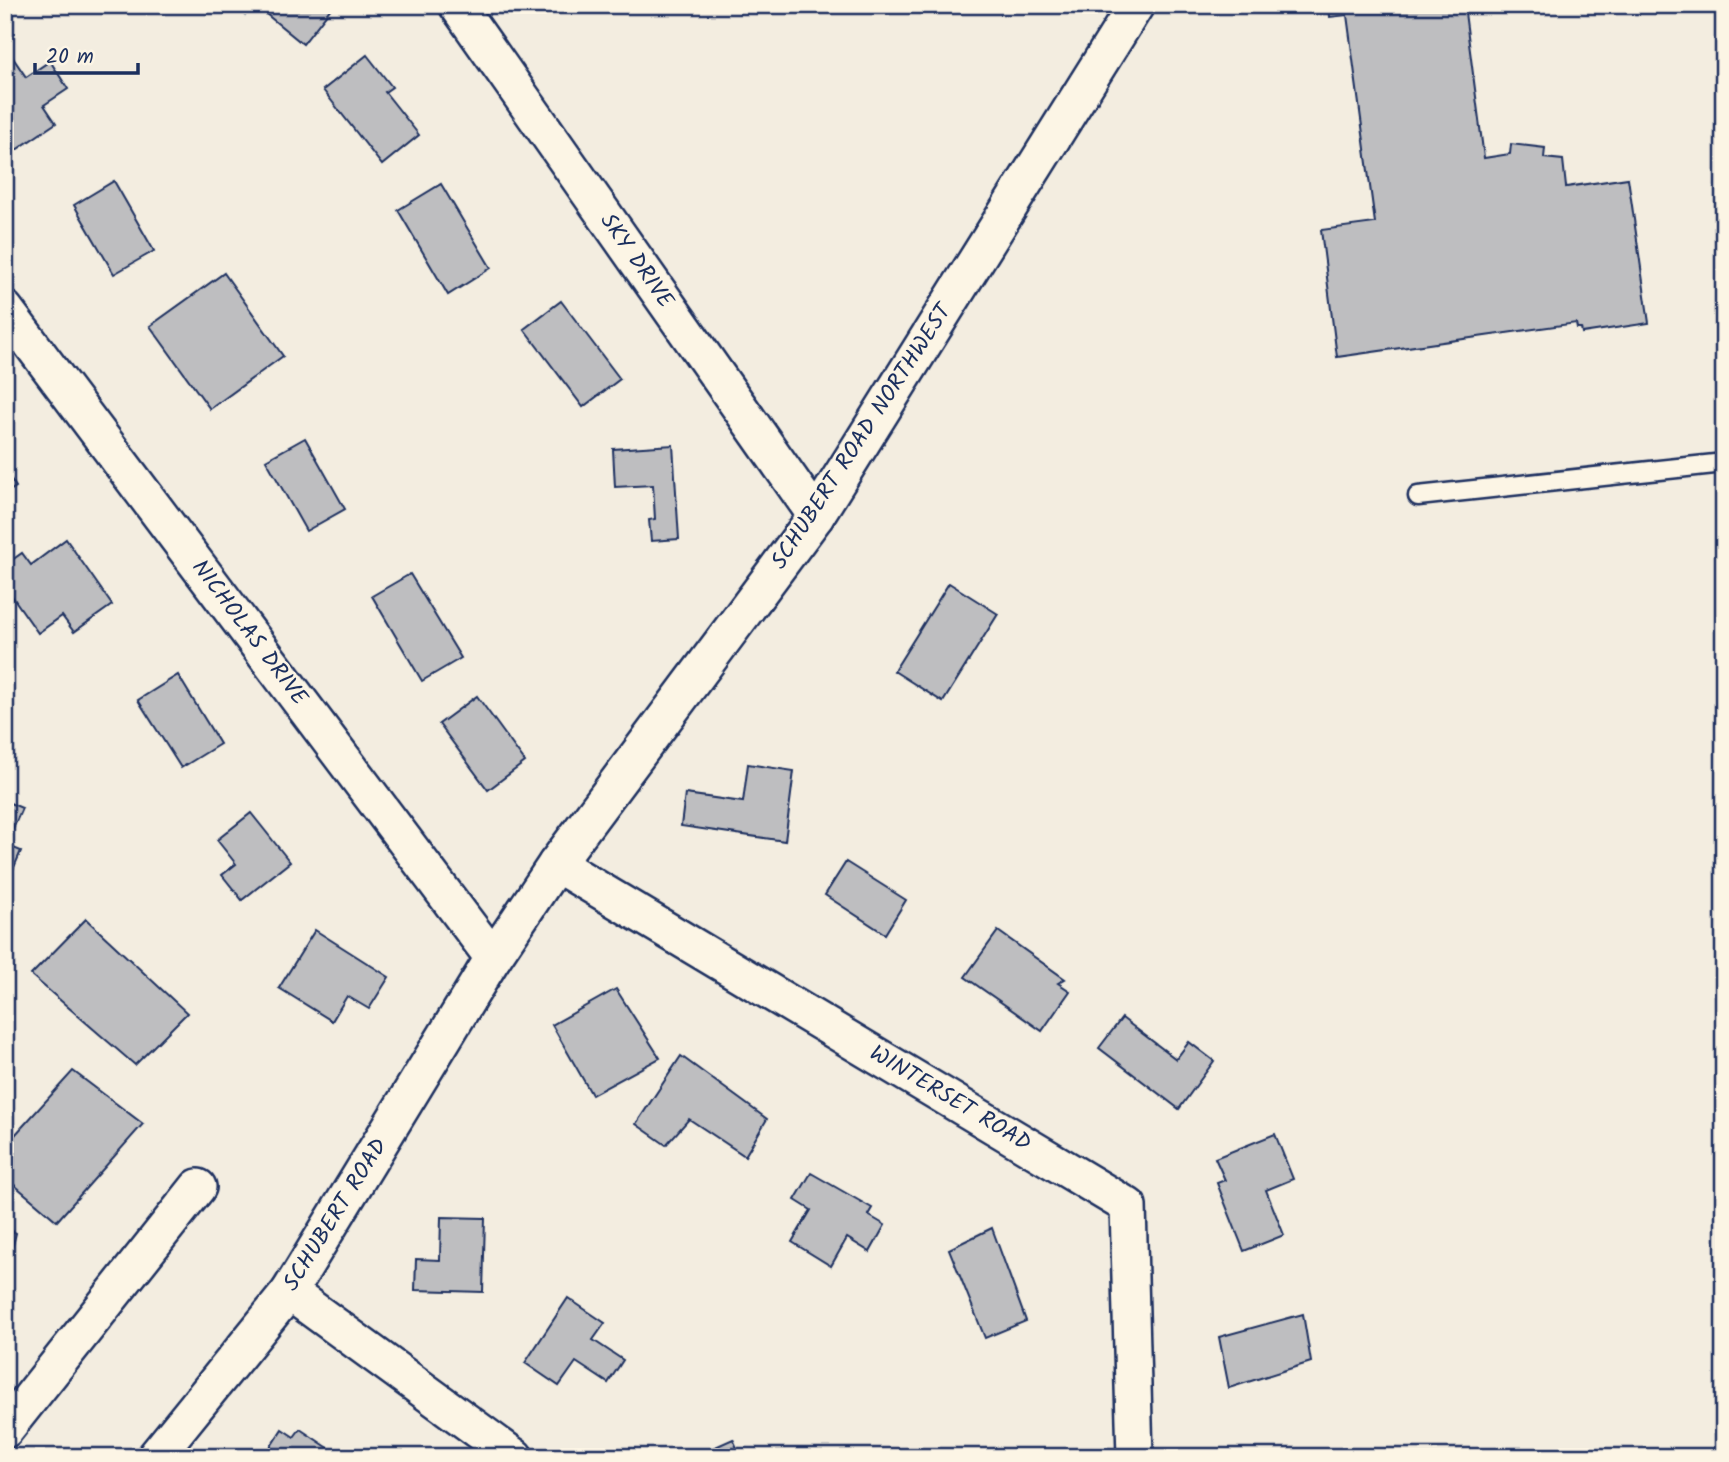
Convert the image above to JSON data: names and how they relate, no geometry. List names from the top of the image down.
{
  "streets": {
    "street": [
      "SKY DRIVE",
      "SCHUBERT ROAD NORTHWEST",
      "NICHOLAS DRIVE",
      "WINTERSET ROAD",
      "SCHUBERT ROAD"
    ]
  },
  "crossings": [
    ["SKY DRIVE", "SCHUBERT ROAD NORTHWEST"],
    ["SCHUBERT ROAD NORTHWEST", "NICHOLAS DRIVE"],
    ["SCHUBERT ROAD NORTHWEST", "WINTERSET ROAD"],
    ["SCHUBERT ROAD NORTHWEST", "SCHUBERT ROAD"],
    ["NICHOLAS DRIVE", "SCHUBERT ROAD"]
  ],
  "scale_bar": "20 m"
}
